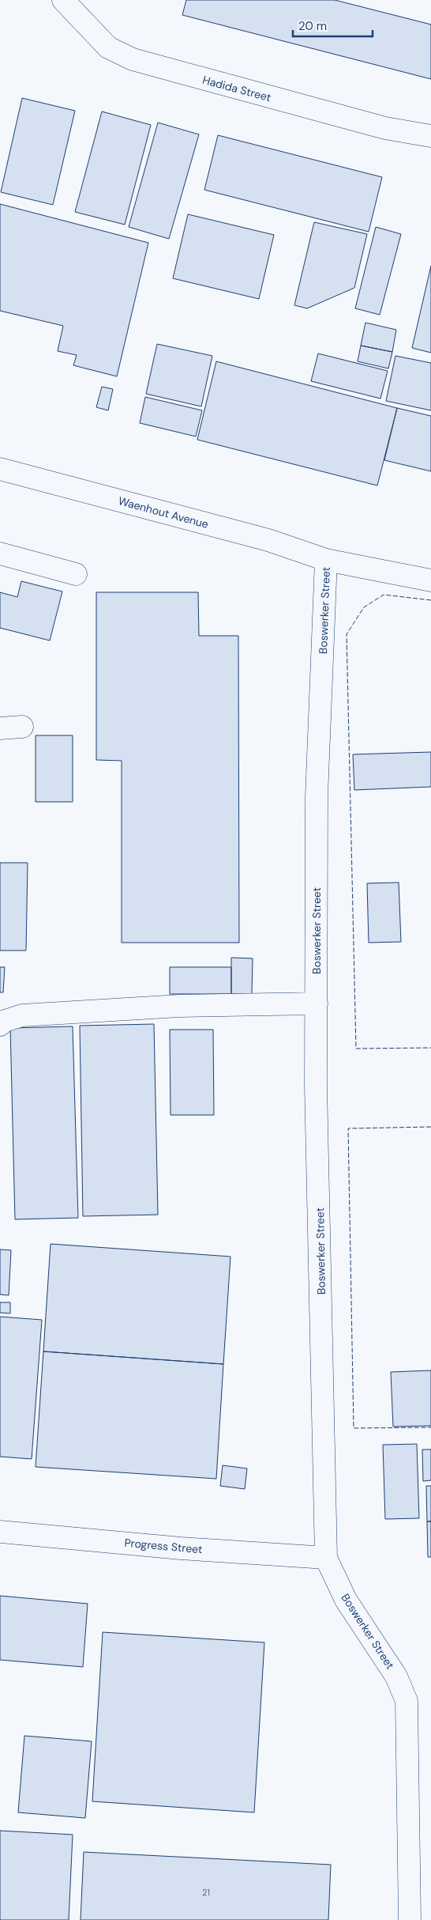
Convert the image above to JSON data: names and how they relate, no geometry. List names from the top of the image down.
{
  "streets": {
    "street": [
      "Hadida Street",
      "Waenhout Avenue",
      "Boswerker Street",
      "Progress Street"
    ]
  },
  "crossings": [
    ["Waenhout Avenue", "Boswerker Street"],
    ["Boswerker Street", "Progress Street"]
  ],
  "house_numbers": ["21"],
  "scale_bar": "20 m"
}
